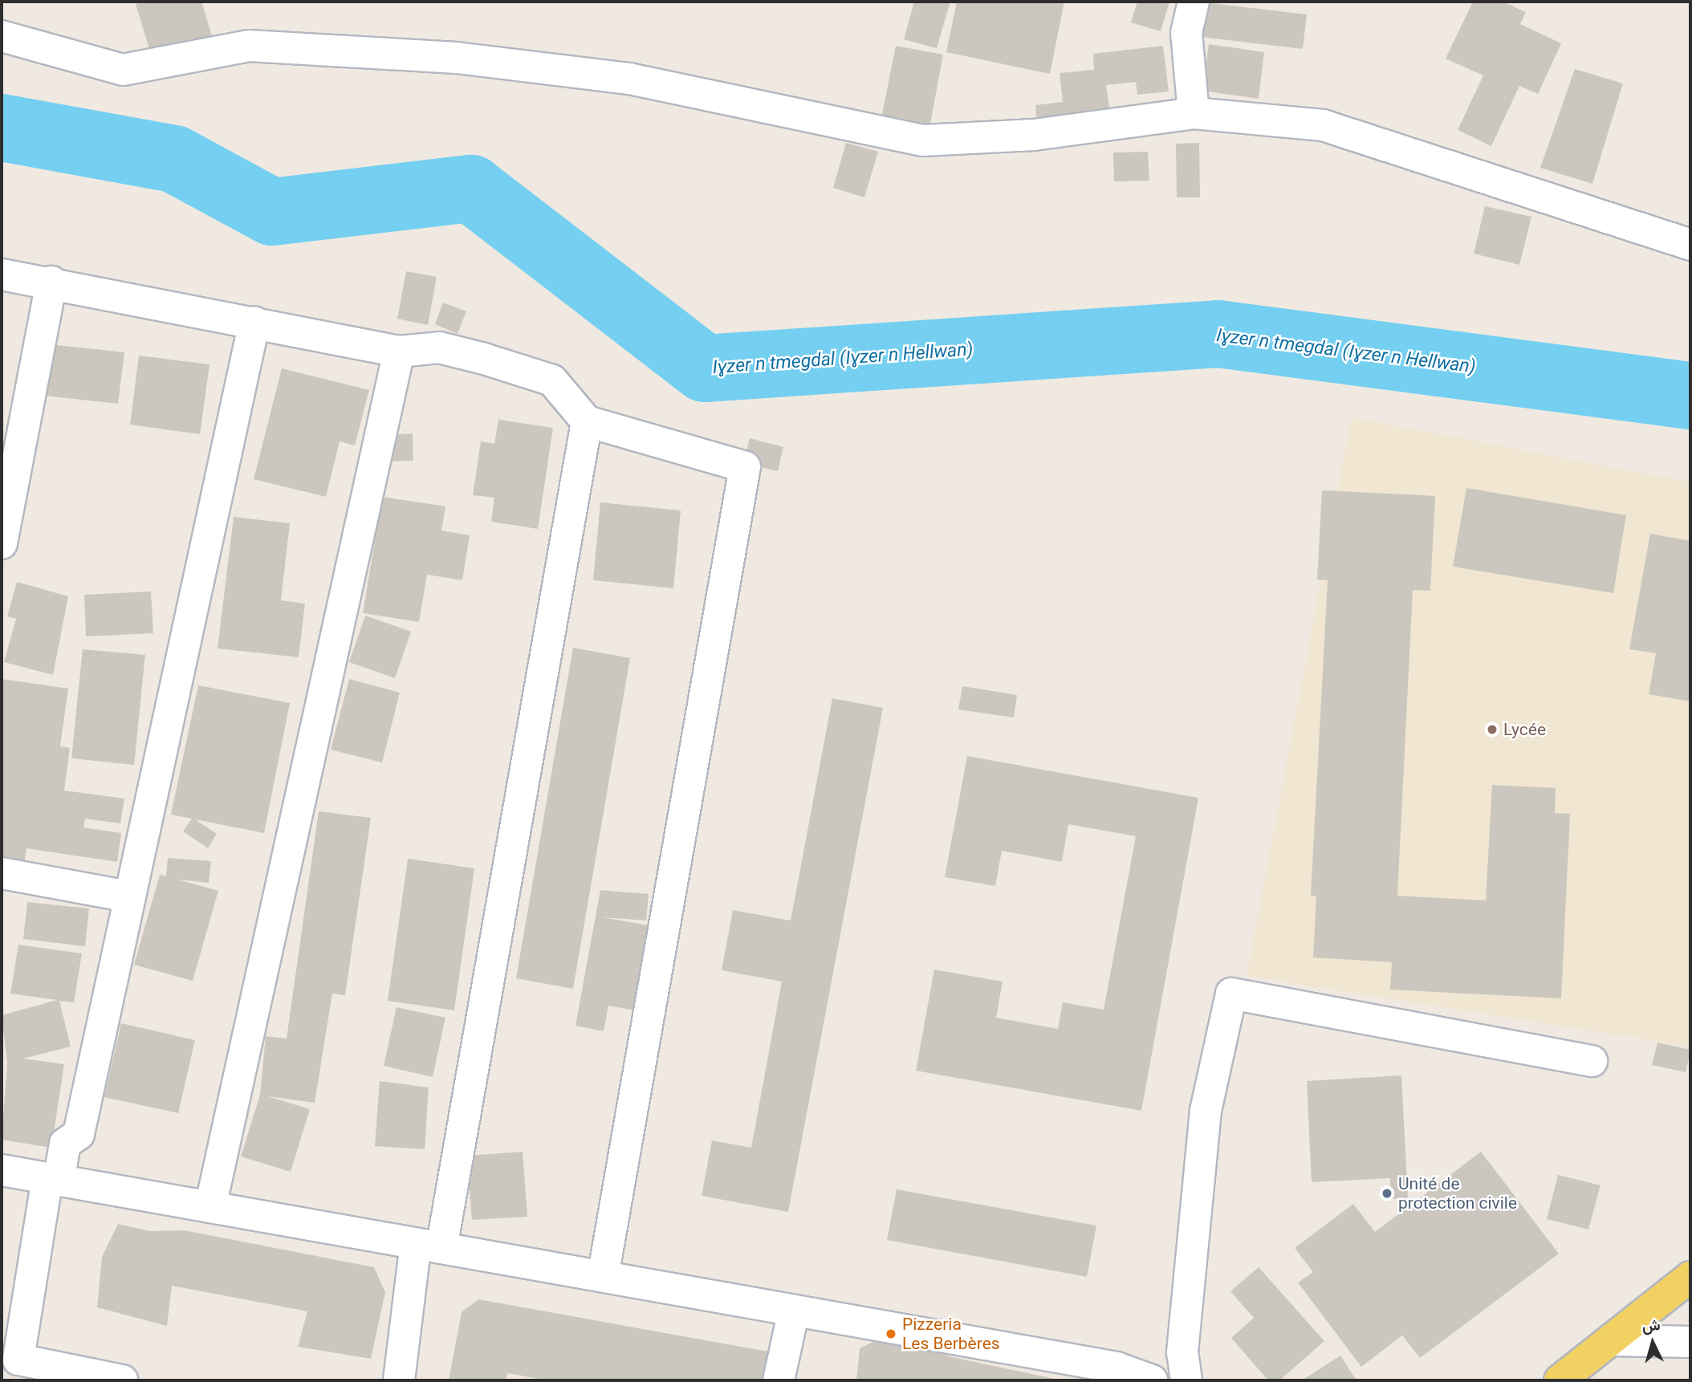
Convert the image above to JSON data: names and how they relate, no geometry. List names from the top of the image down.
{
  "water": ["Iɣzer n tmegdal (Iɣzer n Hellwan)"],
  "places": ["Lycée", "Unité de protection civile", "Pizzeria Les Berbères"],
  "north": "top"
}
